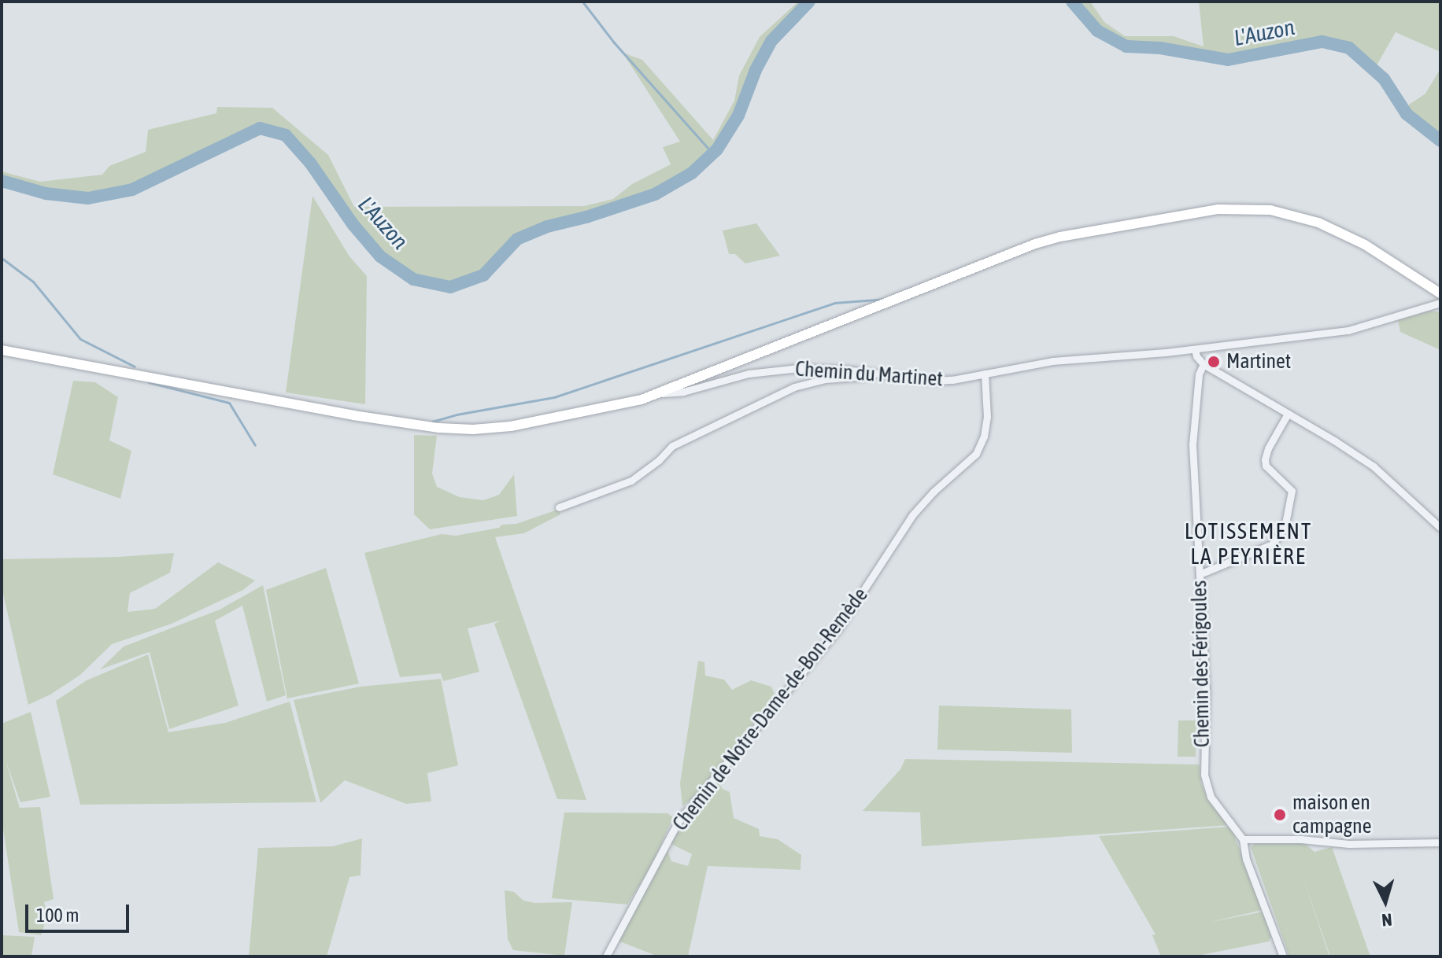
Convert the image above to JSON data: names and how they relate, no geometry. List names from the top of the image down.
{
  "streets": {
    "street": ["Chemin du Martinet", "Chemin des Férigoules", "Chemin de Notre-Dame-de-Bon-Remède"]
  },
  "crossings": [
    ["Chemin du Martinet", "Chemin de Notre-Dame-de-Bon-Remède"]
  ],
  "districts": ["LOTISSEMENT LA PEYRIÈRE"],
  "water": ["L'Auzon"],
  "places": ["Martinet", "maison en campagne"],
  "scale_bar": "100 m",
  "north": "bottom"
}
